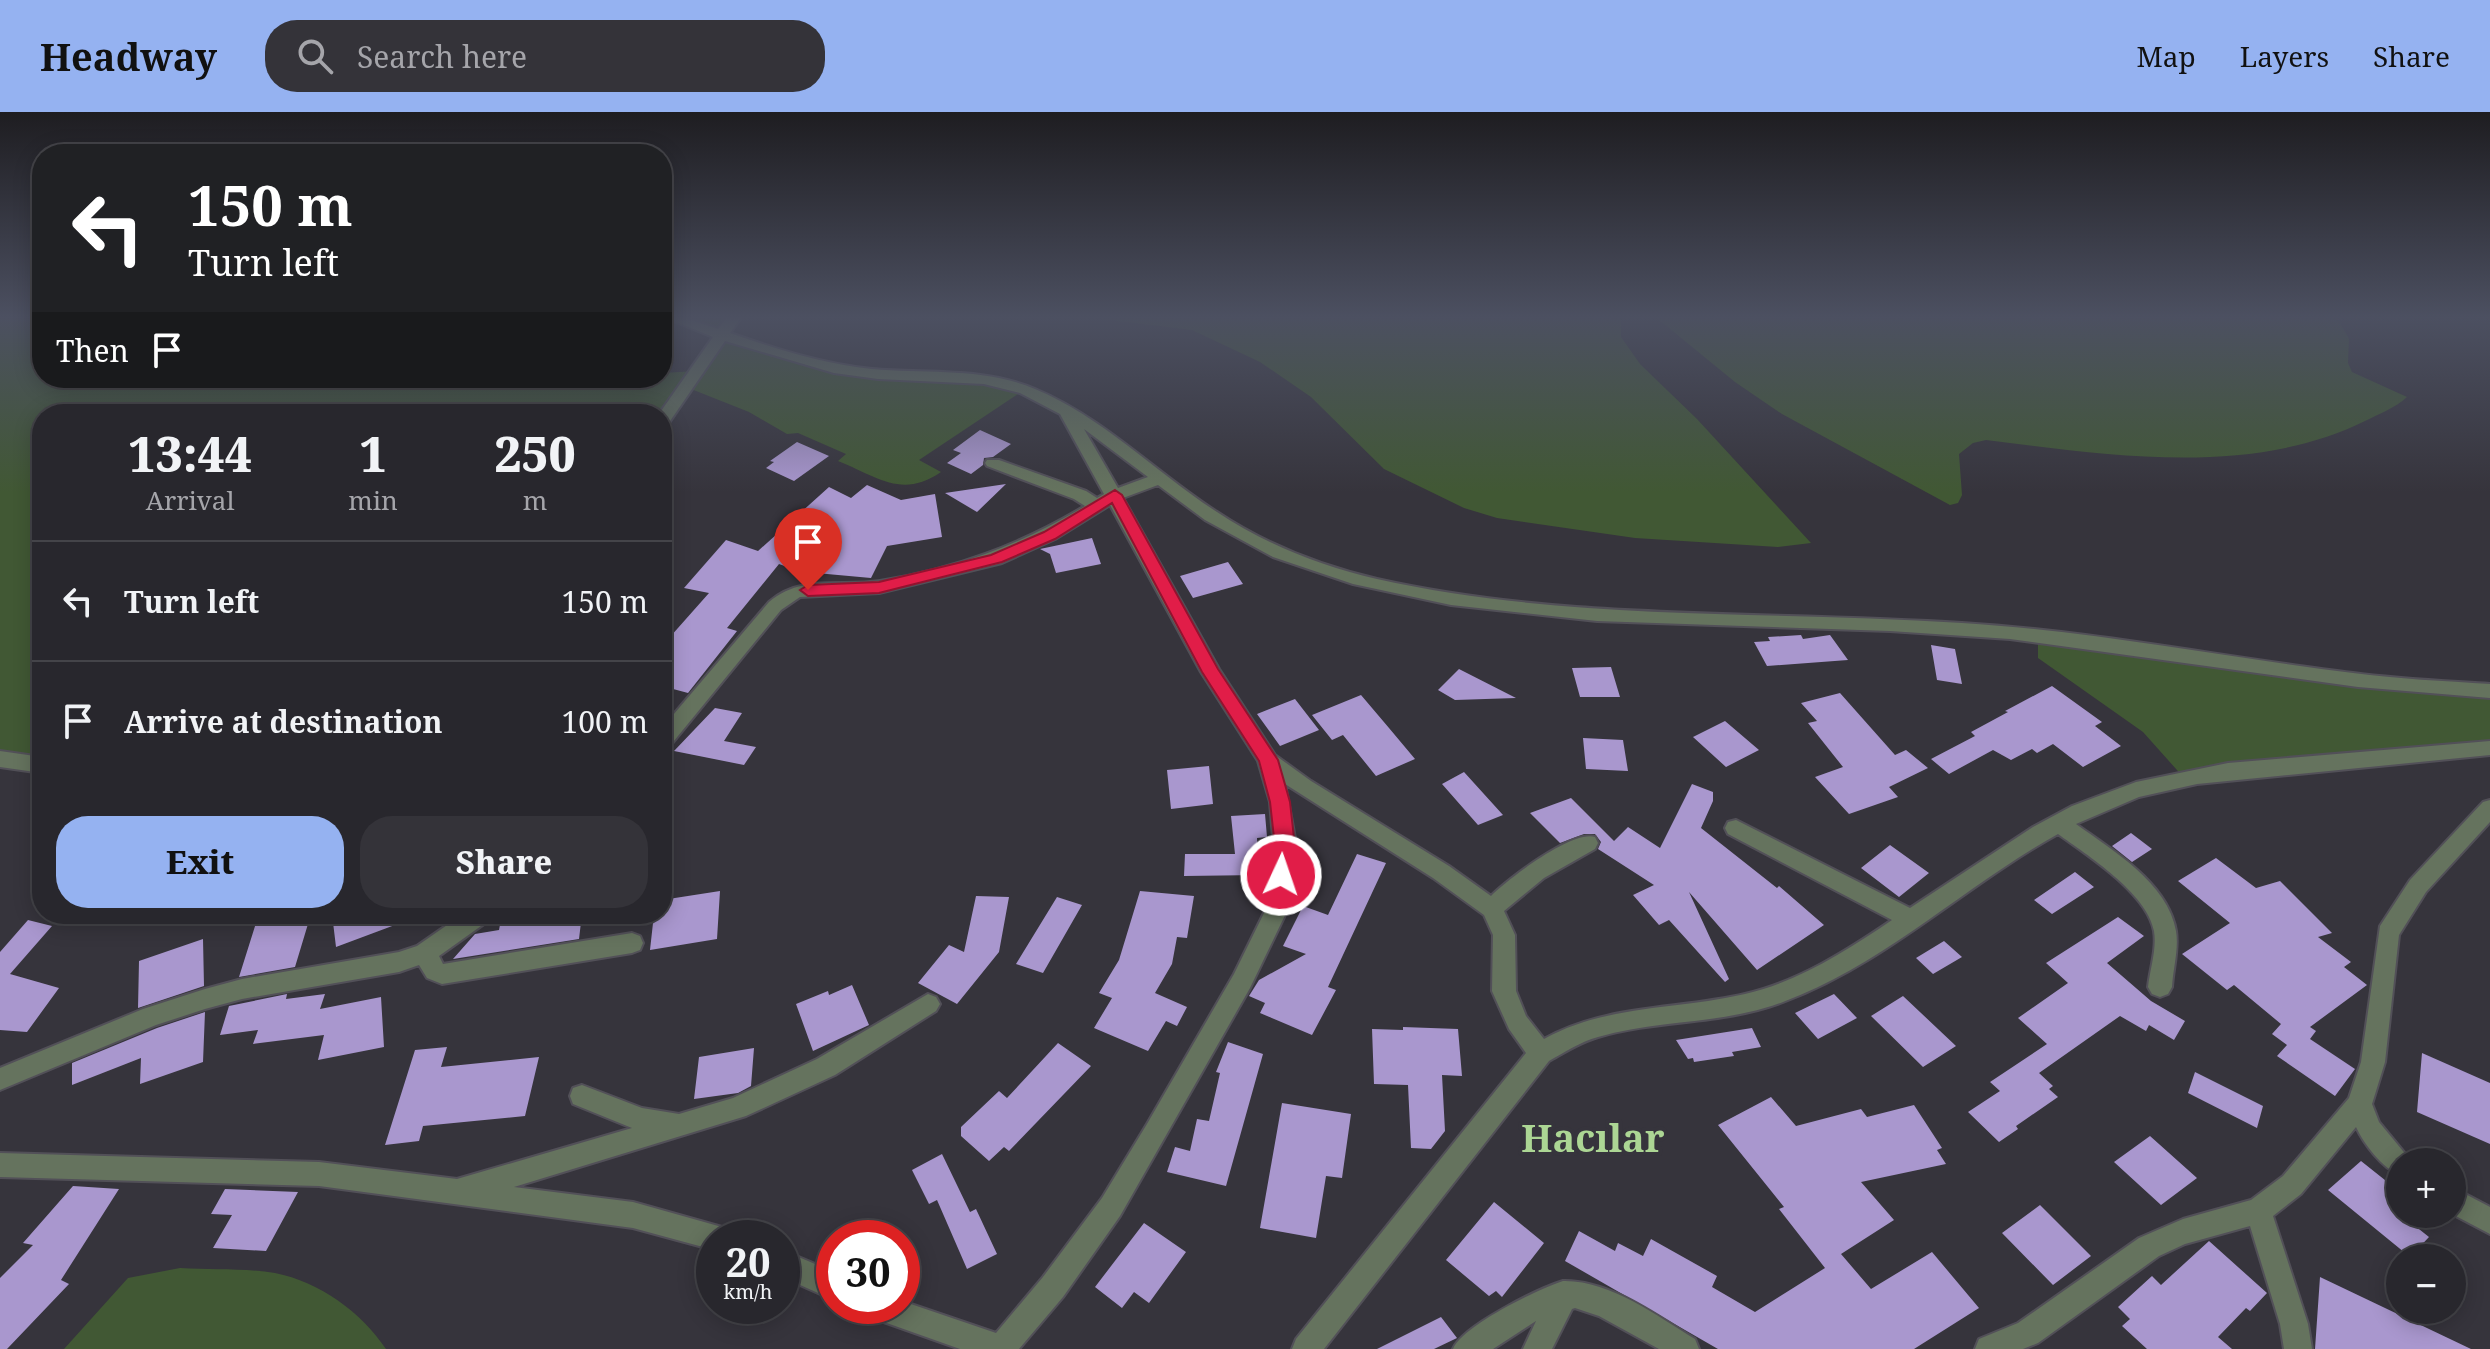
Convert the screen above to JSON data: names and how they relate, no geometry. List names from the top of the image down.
{
  "districts": ["Hacılar"],
  "page": {
    "header": "Headway",
    "search": "Search here",
    "nav": ["Map", "Layers", "Share"],
    "turn": ["150 m", "Turn left"],
    "then": "Then",
    "eta": [
      "13:44",
      "Arrival",
      "1",
      "min",
      "250",
      "m"
    ],
    "list": [
      {
        "name": "Turn left",
        "value": "150 m"
      },
      {
        "name": "Arrive at destination",
        "value": "100 m"
      }
    ],
    "buttons": ["Exit", "Share"],
    "map_buttons": ["+", "−"],
    "speed": "20 km/h",
    "limit": "30"
  }
}
